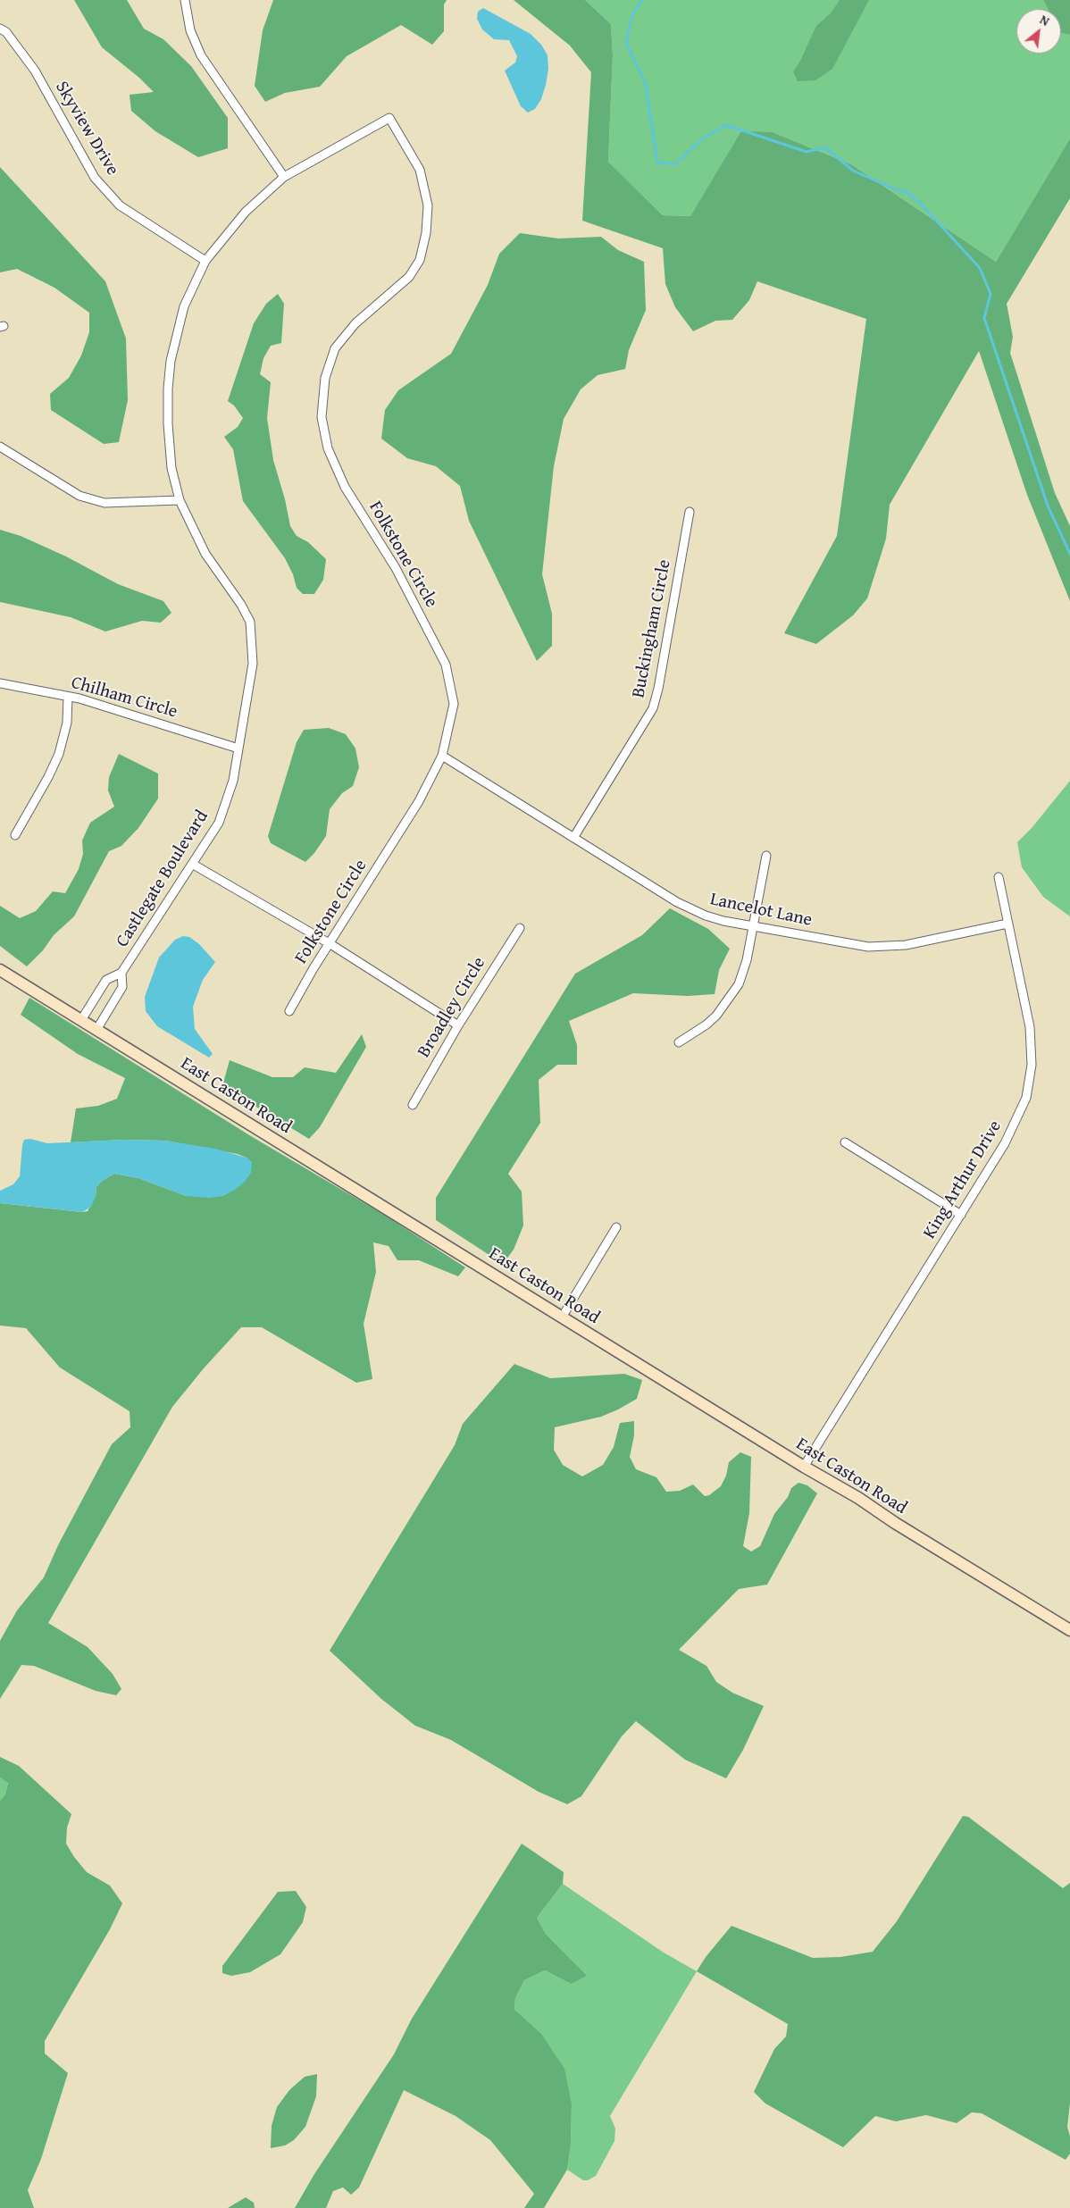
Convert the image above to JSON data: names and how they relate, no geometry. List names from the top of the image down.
{
  "streets": {
    "street": [
      "Skyview Drive",
      "Folkstone Circle",
      "Buckingham Circle",
      "Chilham Circle",
      "Castlegate Boulevard",
      "Lancelot Lane",
      "Broadley Circle",
      "East Caston Road",
      "King Arthur Drive"
    ]
  },
  "crossings": [
    ["Skyview Drive", "Castlegate Boulevard"],
    ["Folkstone Circle", "Castlegate Boulevard"],
    ["Folkstone Circle", "Lancelot Lane"],
    ["Buckingham Circle", "Lancelot Lane"],
    ["Chilham Circle", "Castlegate Boulevard"],
    ["Castlegate Boulevard", "East Caston Road"],
    ["Lancelot Lane", "King Arthur Drive"],
    ["East Caston Road", "King Arthur Drive"]
  ],
  "north": "top right"
}
